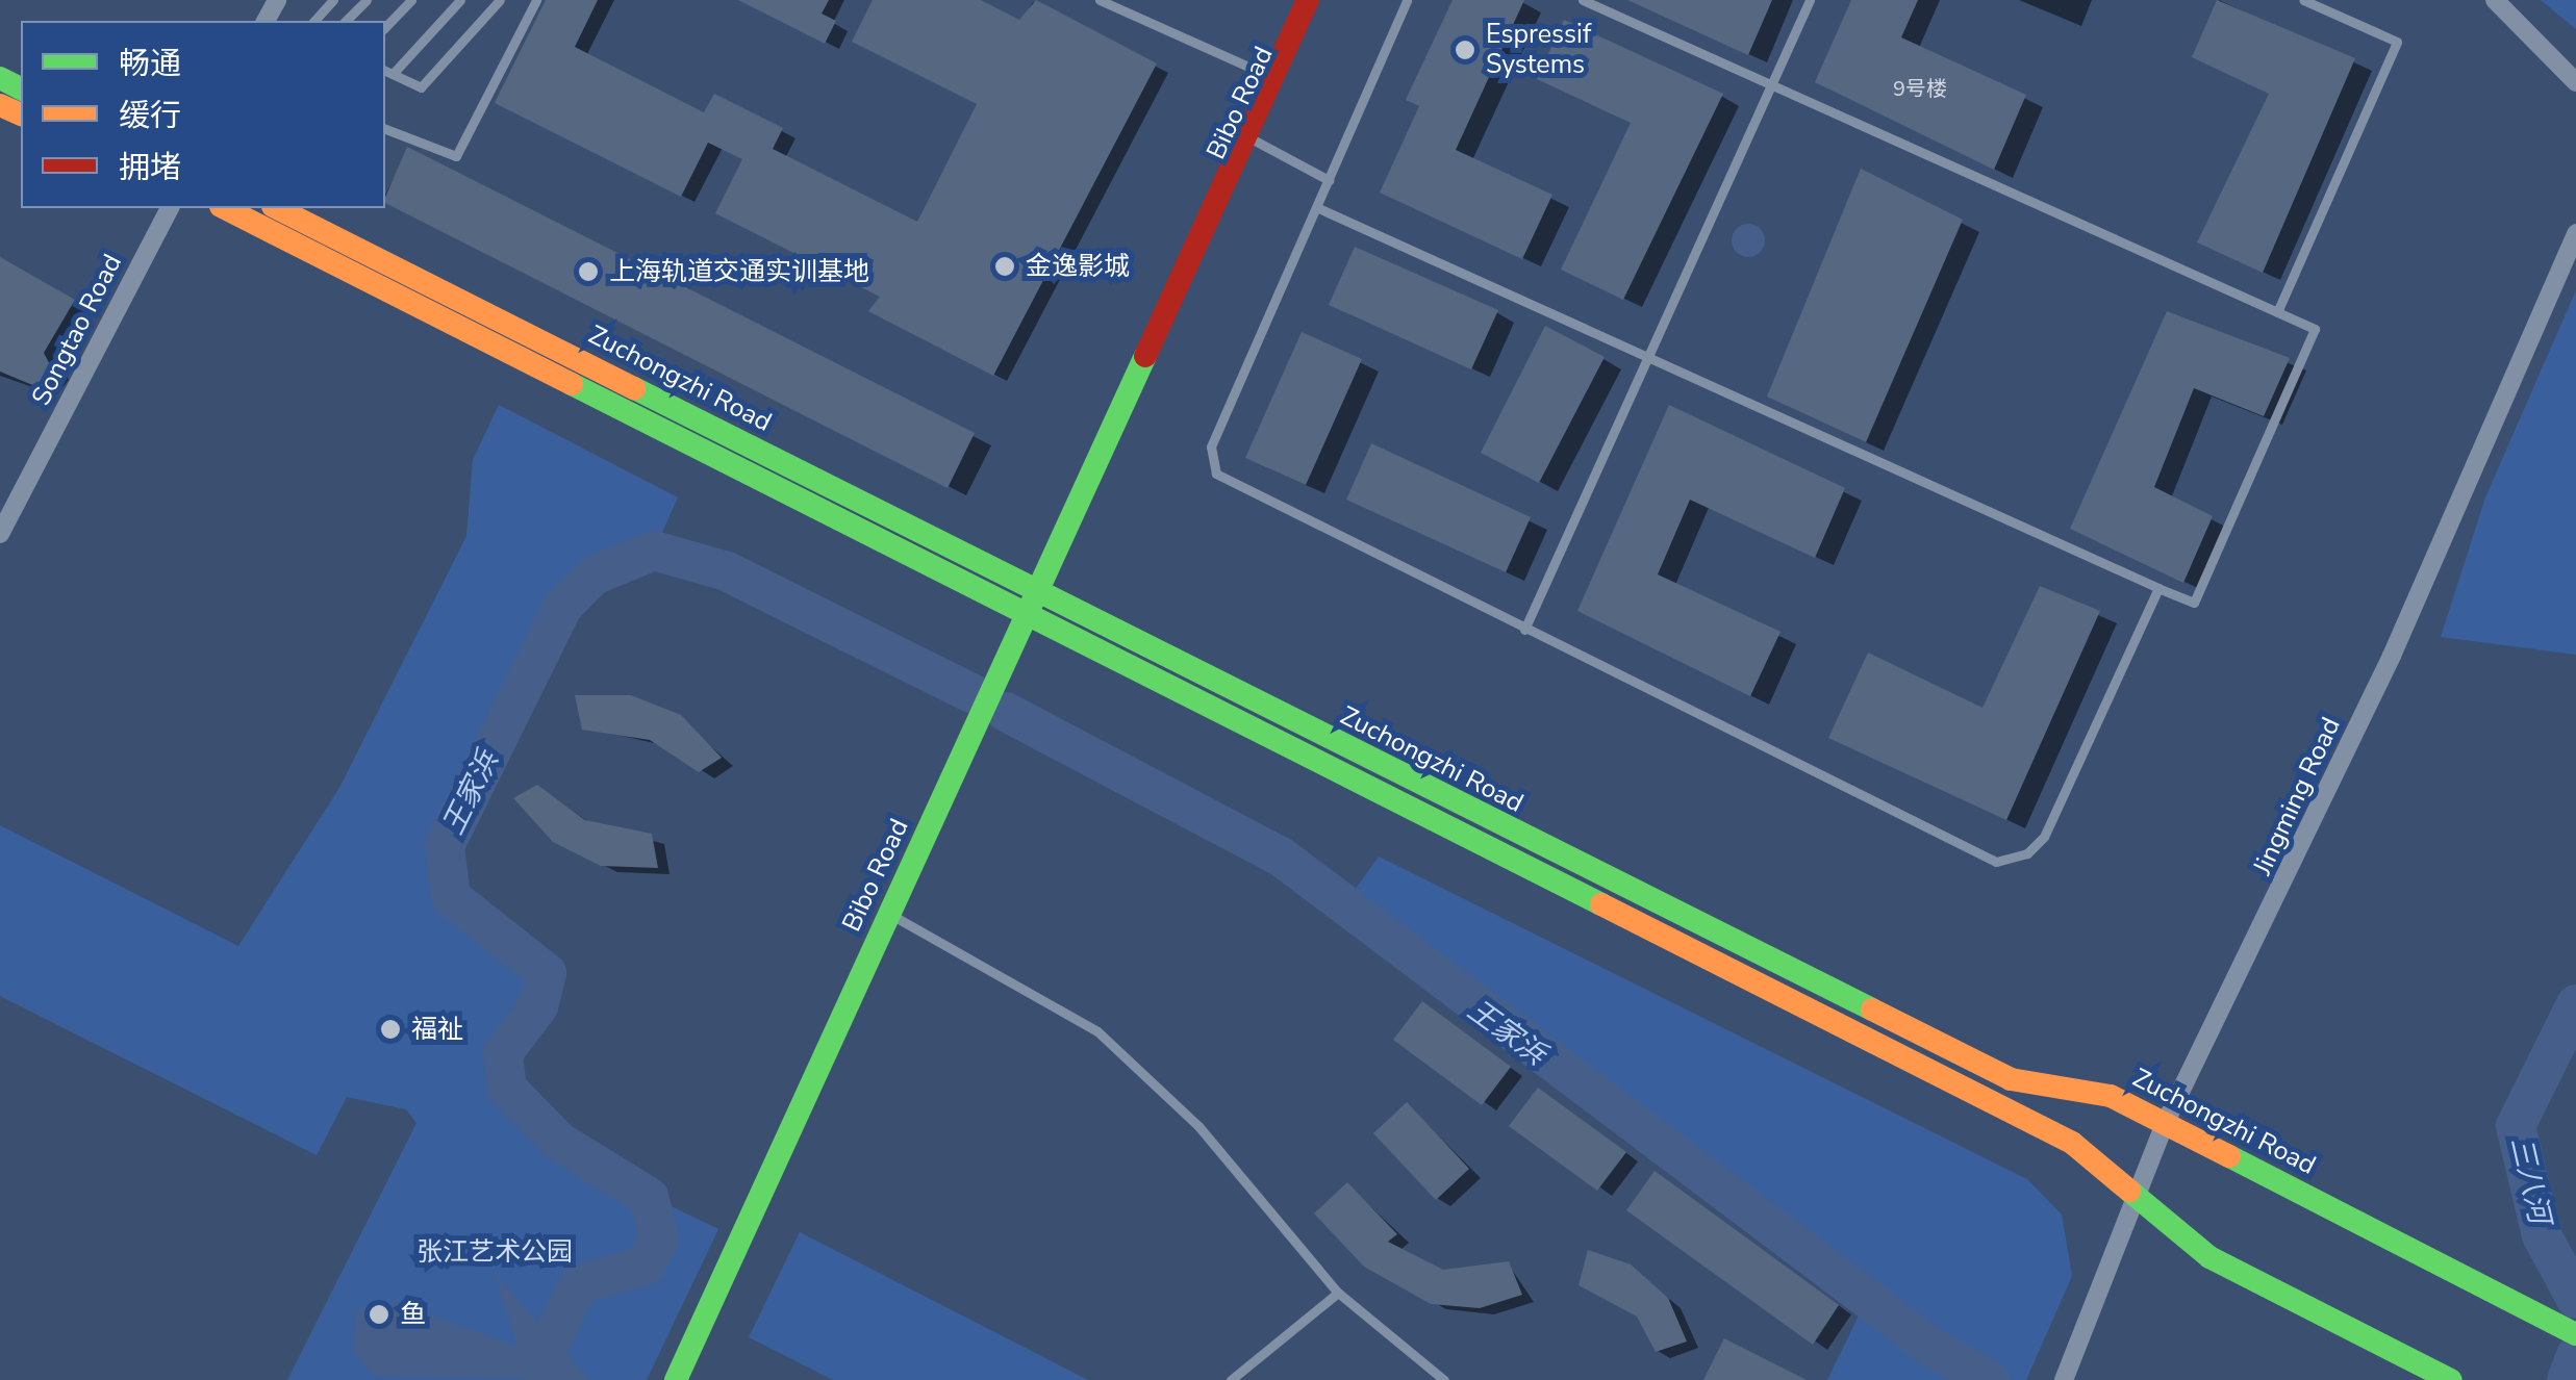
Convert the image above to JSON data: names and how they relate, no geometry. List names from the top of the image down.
{
  "streets": {
    "main road": ["Bibo Road", "Zuchongzhi Road"],
    "street": ["Songtao Road", "Jingming Road"]
  },
  "crossings": [
    ["Bibo Road", "Zuchongzhi Road"],
    ["Zuchongzhi Road", "Jingming Road"]
  ],
  "water": ["王家浜", "三八河"],
  "parks": ["张江艺术公园"],
  "places": [
    "Espressif Systems",
    "金逸影城",
    "上海轨道交通实训基地",
    "福祉",
    "鱼"
  ],
  "house_numbers": ["9号楼"],
  "legend": ["畅通", "缓行", "拥堵"]
}
